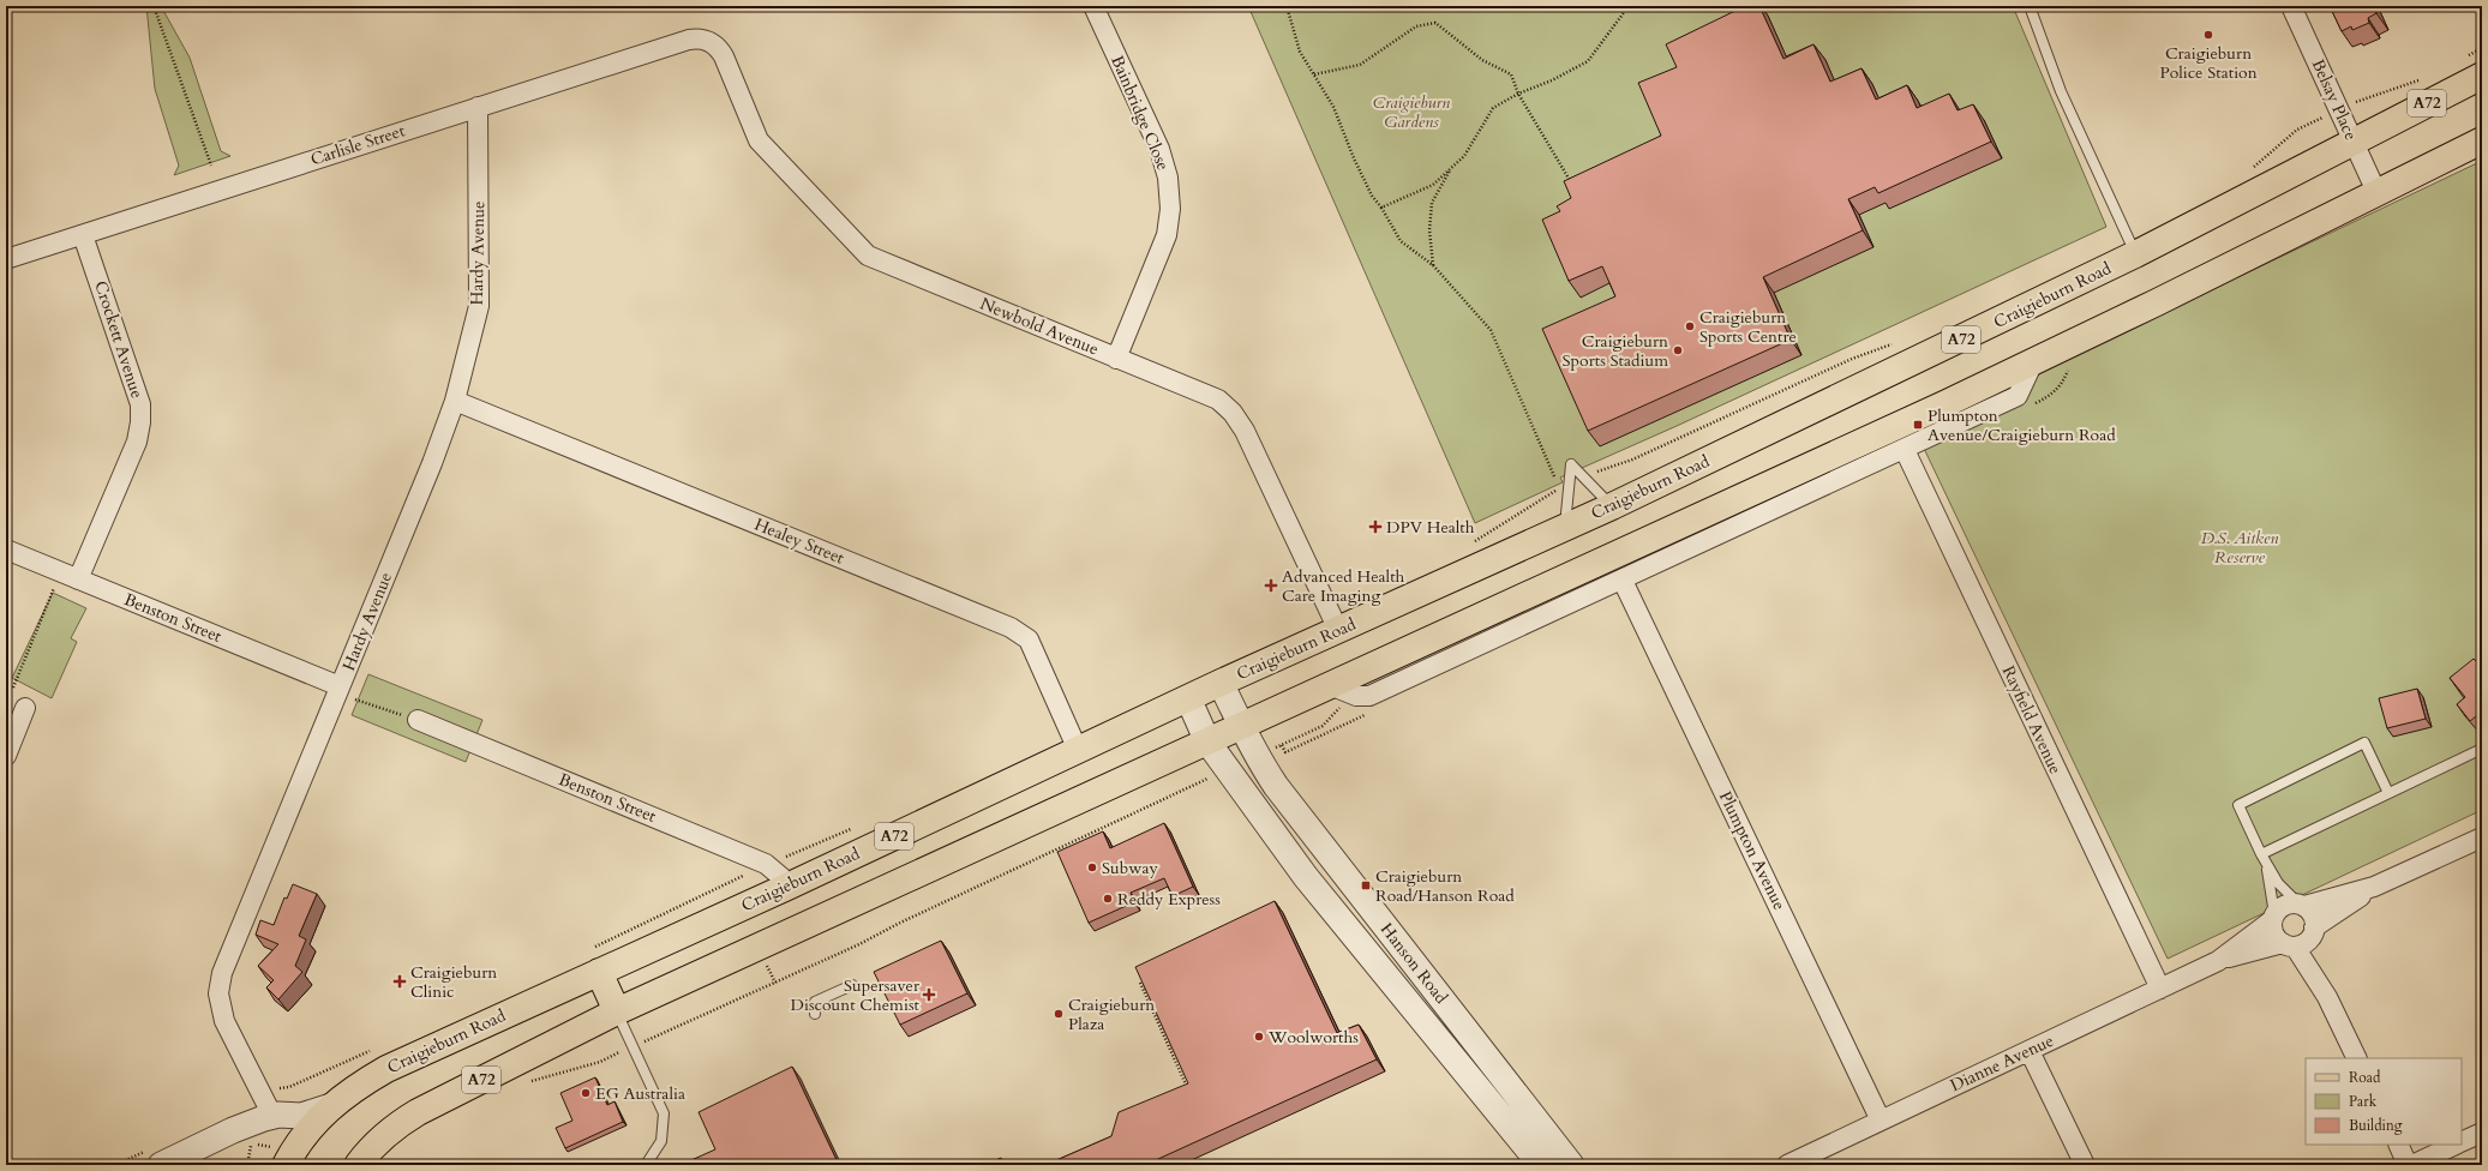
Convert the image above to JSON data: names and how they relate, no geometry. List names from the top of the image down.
{
  "streets": {
    "main road": ["A72", "Craigieburn Road"],
    "street": [
      "Belsay Place",
      "Bainbridge Close",
      "Carlisle Street",
      "Hardy Avenue",
      "Newbold Avenue",
      "Crockett Avenue",
      "Healey Street",
      "Benston Street",
      "Rayfield Avenue",
      "Plumpton Avenue",
      "Hanson Road",
      "Dianne Avenue"
    ]
  },
  "crossings": [
    ["Belsay Place", "A72"],
    ["Belsay Place", "Craigieburn Road"],
    ["A72", "Hanson Road"],
    ["Bainbridge Close", "Newbold Avenue"],
    ["Carlisle Street", "Hardy Avenue"],
    ["Carlisle Street", "Newbold Avenue"],
    ["Carlisle Street", "Crockett Avenue"],
    ["Hardy Avenue", "Healey Street"],
    ["Hardy Avenue", "Benston Street"],
    ["Craigieburn Road", "Newbold Avenue"],
    ["Craigieburn Road", "Healey Street"],
    ["Craigieburn Road", "Benston Street"],
    ["Craigieburn Road", "Hanson Road"],
    ["Crockett Avenue", "Benston Street"],
    ["Rayfield Avenue", "Dianne Avenue"],
    ["Plumpton Avenue", "Dianne Avenue"]
  ],
  "parks": ["Craigieburn Gardens", "D.S. Aitken Reserve"],
  "places": {
    "other": [
      "Craigieburn Police Station",
      "Craigieburn Sports Centre",
      "Craigieburn Sports Stadium",
      "Subway",
      "Reddy Express",
      "Craigieburn Plaza",
      "Woolworths",
      "EG Australia"
    ],
    "transit": ["Plumpton Avenue/Craigieburn Road", "Craigieburn Road/Hanson Road"],
    "health": [
      "DPV Health",
      "Advanced Health Care Imaging",
      "Craigieburn Clinic",
      "Supersaver Discount Chemist"
    ]
  },
  "legend": ["Road", "Park", "Building"]
}
